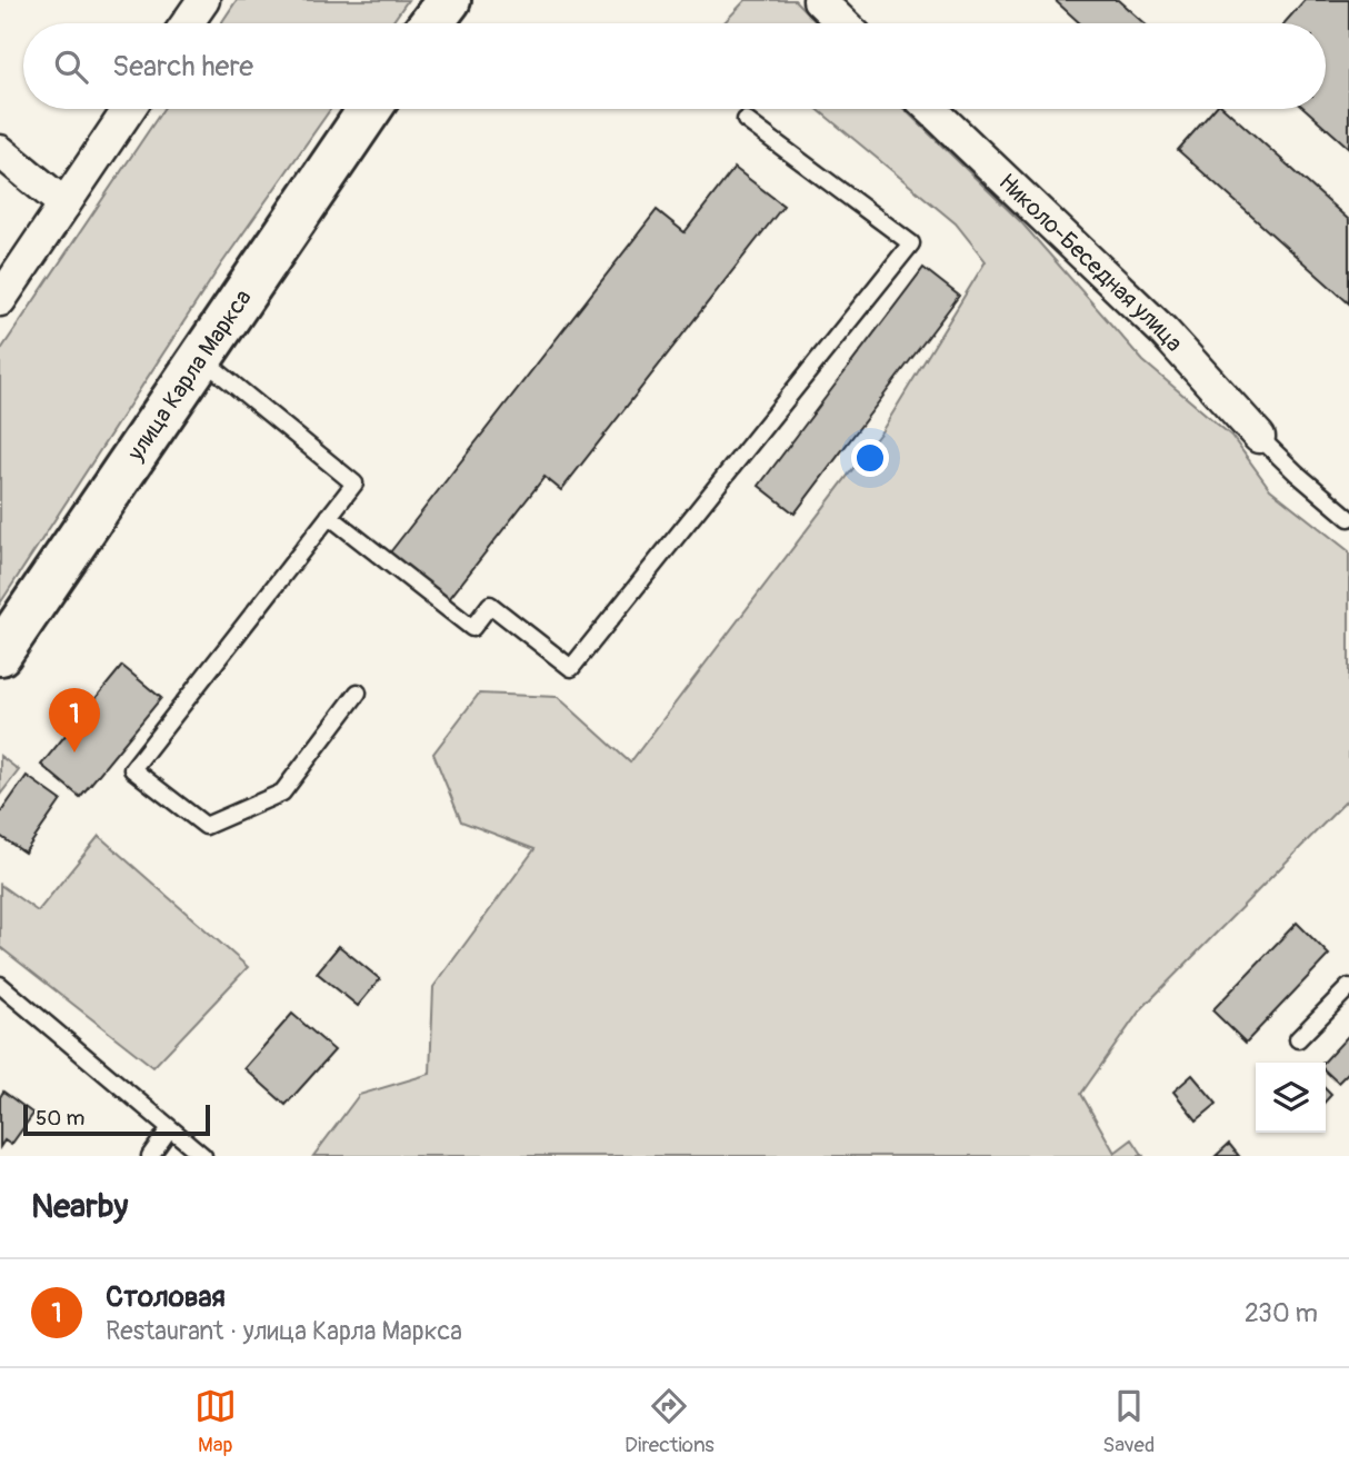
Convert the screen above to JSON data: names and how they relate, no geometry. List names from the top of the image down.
{
  "streets": {
    "main road": ["улица Карла Маркса"],
    "street": ["Николо-Беседная улица"]
  },
  "scale_bar": "50 m",
  "page": {
    "search": "Search here",
    "pins": "1",
    "scale": "50 m",
    "heading": "Nearby",
    "list": [
      {
        "mark": "1",
        "name": "Столовая",
        "note": "Restaurant · улица Карла Маркса",
        "value": "230 m"
      }
    ],
    "nav": ["Map", "Directions", "Saved"]
  }
}
